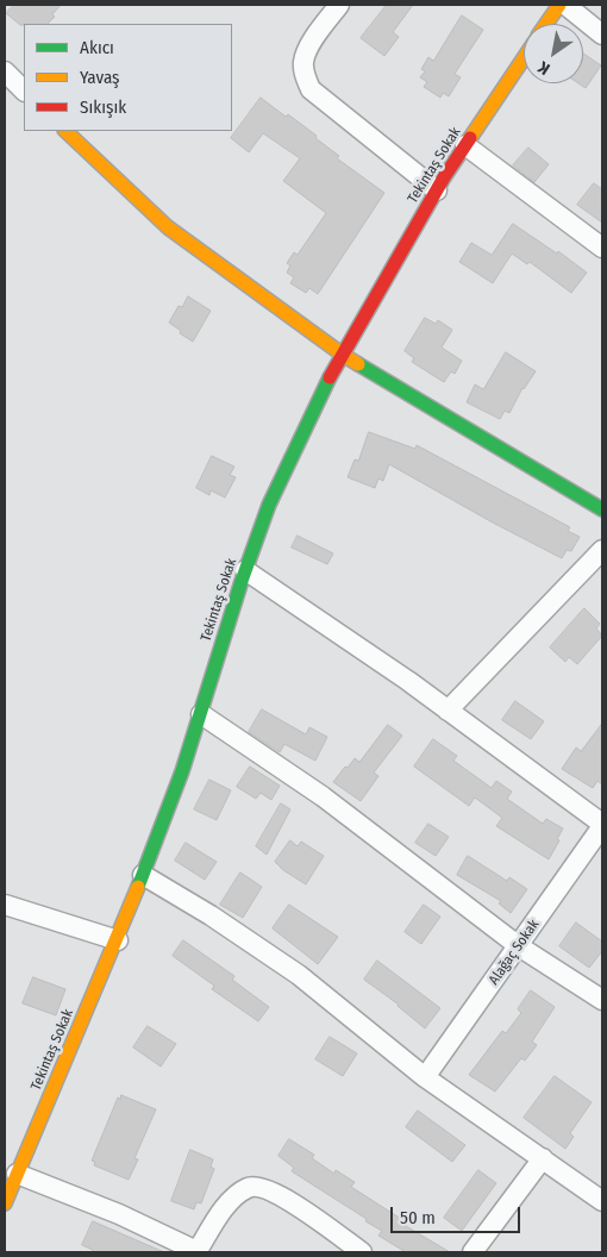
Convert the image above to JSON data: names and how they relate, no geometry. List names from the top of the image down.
{
  "streets": {
    "street": ["Tekintaş Sokak", "Alağaç Sokak"]
  },
  "legend": ["Akıcı", "Yavaş", "Sıkışık"],
  "scale_bar": "50 m",
  "north": "bottom left"
}
